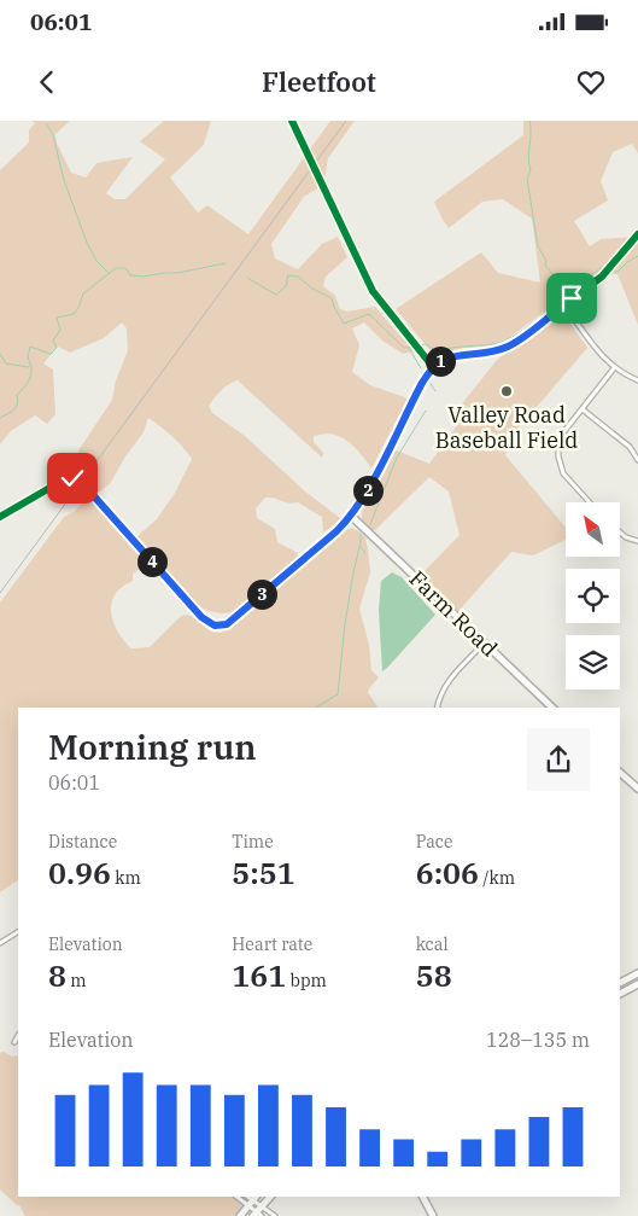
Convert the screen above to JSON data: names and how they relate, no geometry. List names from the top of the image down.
{
  "streets": {
    "street": ["Farm Road"]
  },
  "places": ["Valley Road Baseball Field"],
  "north": "top left",
  "page": {
    "status": "06:01",
    "header": "Fleetfoot",
    "pins": [
      "1",
      "2",
      "4",
      "3"
    ],
    "heading": ["Morning run", "06:01"],
    "stats": [
      ["Distance", "0.96 km"],
      ["Time", "5:51"],
      ["Pace", "6:06 /km"],
      ["Elevation", "8 m"],
      ["Heart rate", "161 bpm"],
      ["kcal", "58"]
    ],
    "chart": ["Elevation", "128–135 m"]
  }
}
